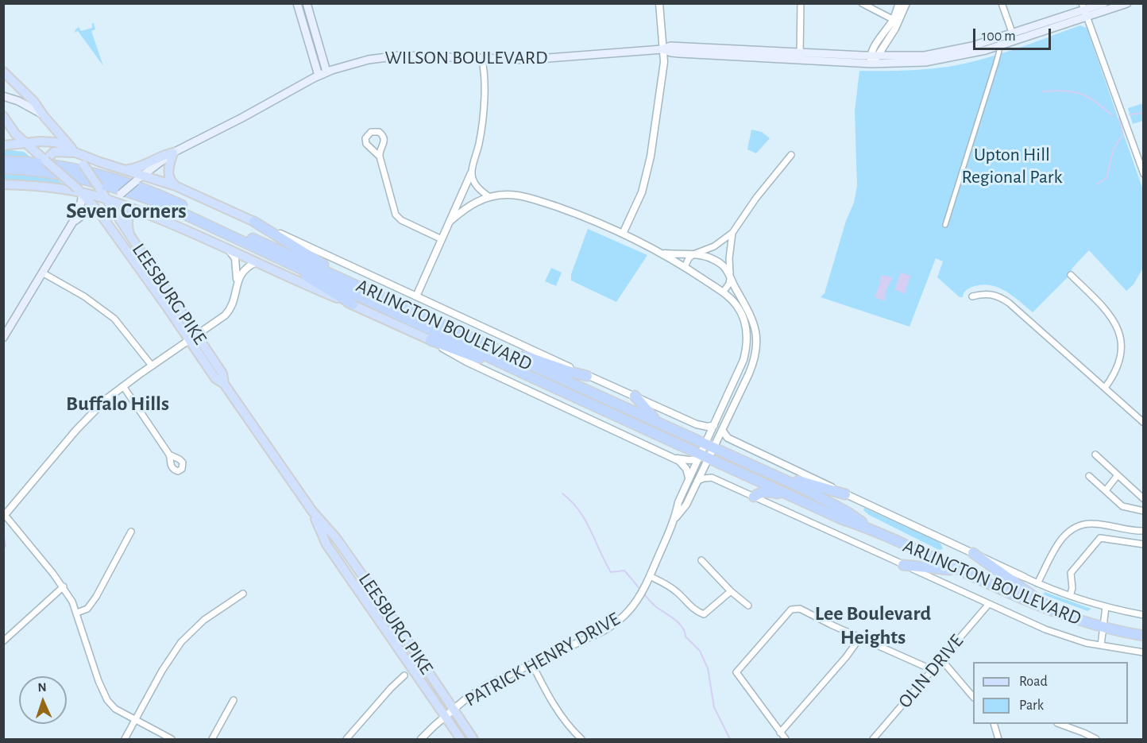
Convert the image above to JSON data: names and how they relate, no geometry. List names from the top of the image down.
{
  "streets": {
    "highway": ["ARLINGTON BOULEVARD"],
    "main road": ["WILSON BOULEVARD", "LEESBURG PIKE"],
    "street": ["PATRICK HENRY DRIVE", "OLIN DRIVE"]
  },
  "crossings": [
    ["WILSON BOULEVARD", "LEESBURG PIKE"],
    ["LEESBURG PIKE", "PATRICK HENRY DRIVE"],
    ["ARLINGTON BOULEVARD", "PATRICK HENRY DRIVE"]
  ],
  "districts": ["Seven Corners", "Buffalo Hills", "Lee Boulevard Heights"],
  "parks": ["Upton Hill Regional Park"],
  "legend": ["Road", "Park"],
  "scale_bar": "100 m",
  "north": "top"
}
